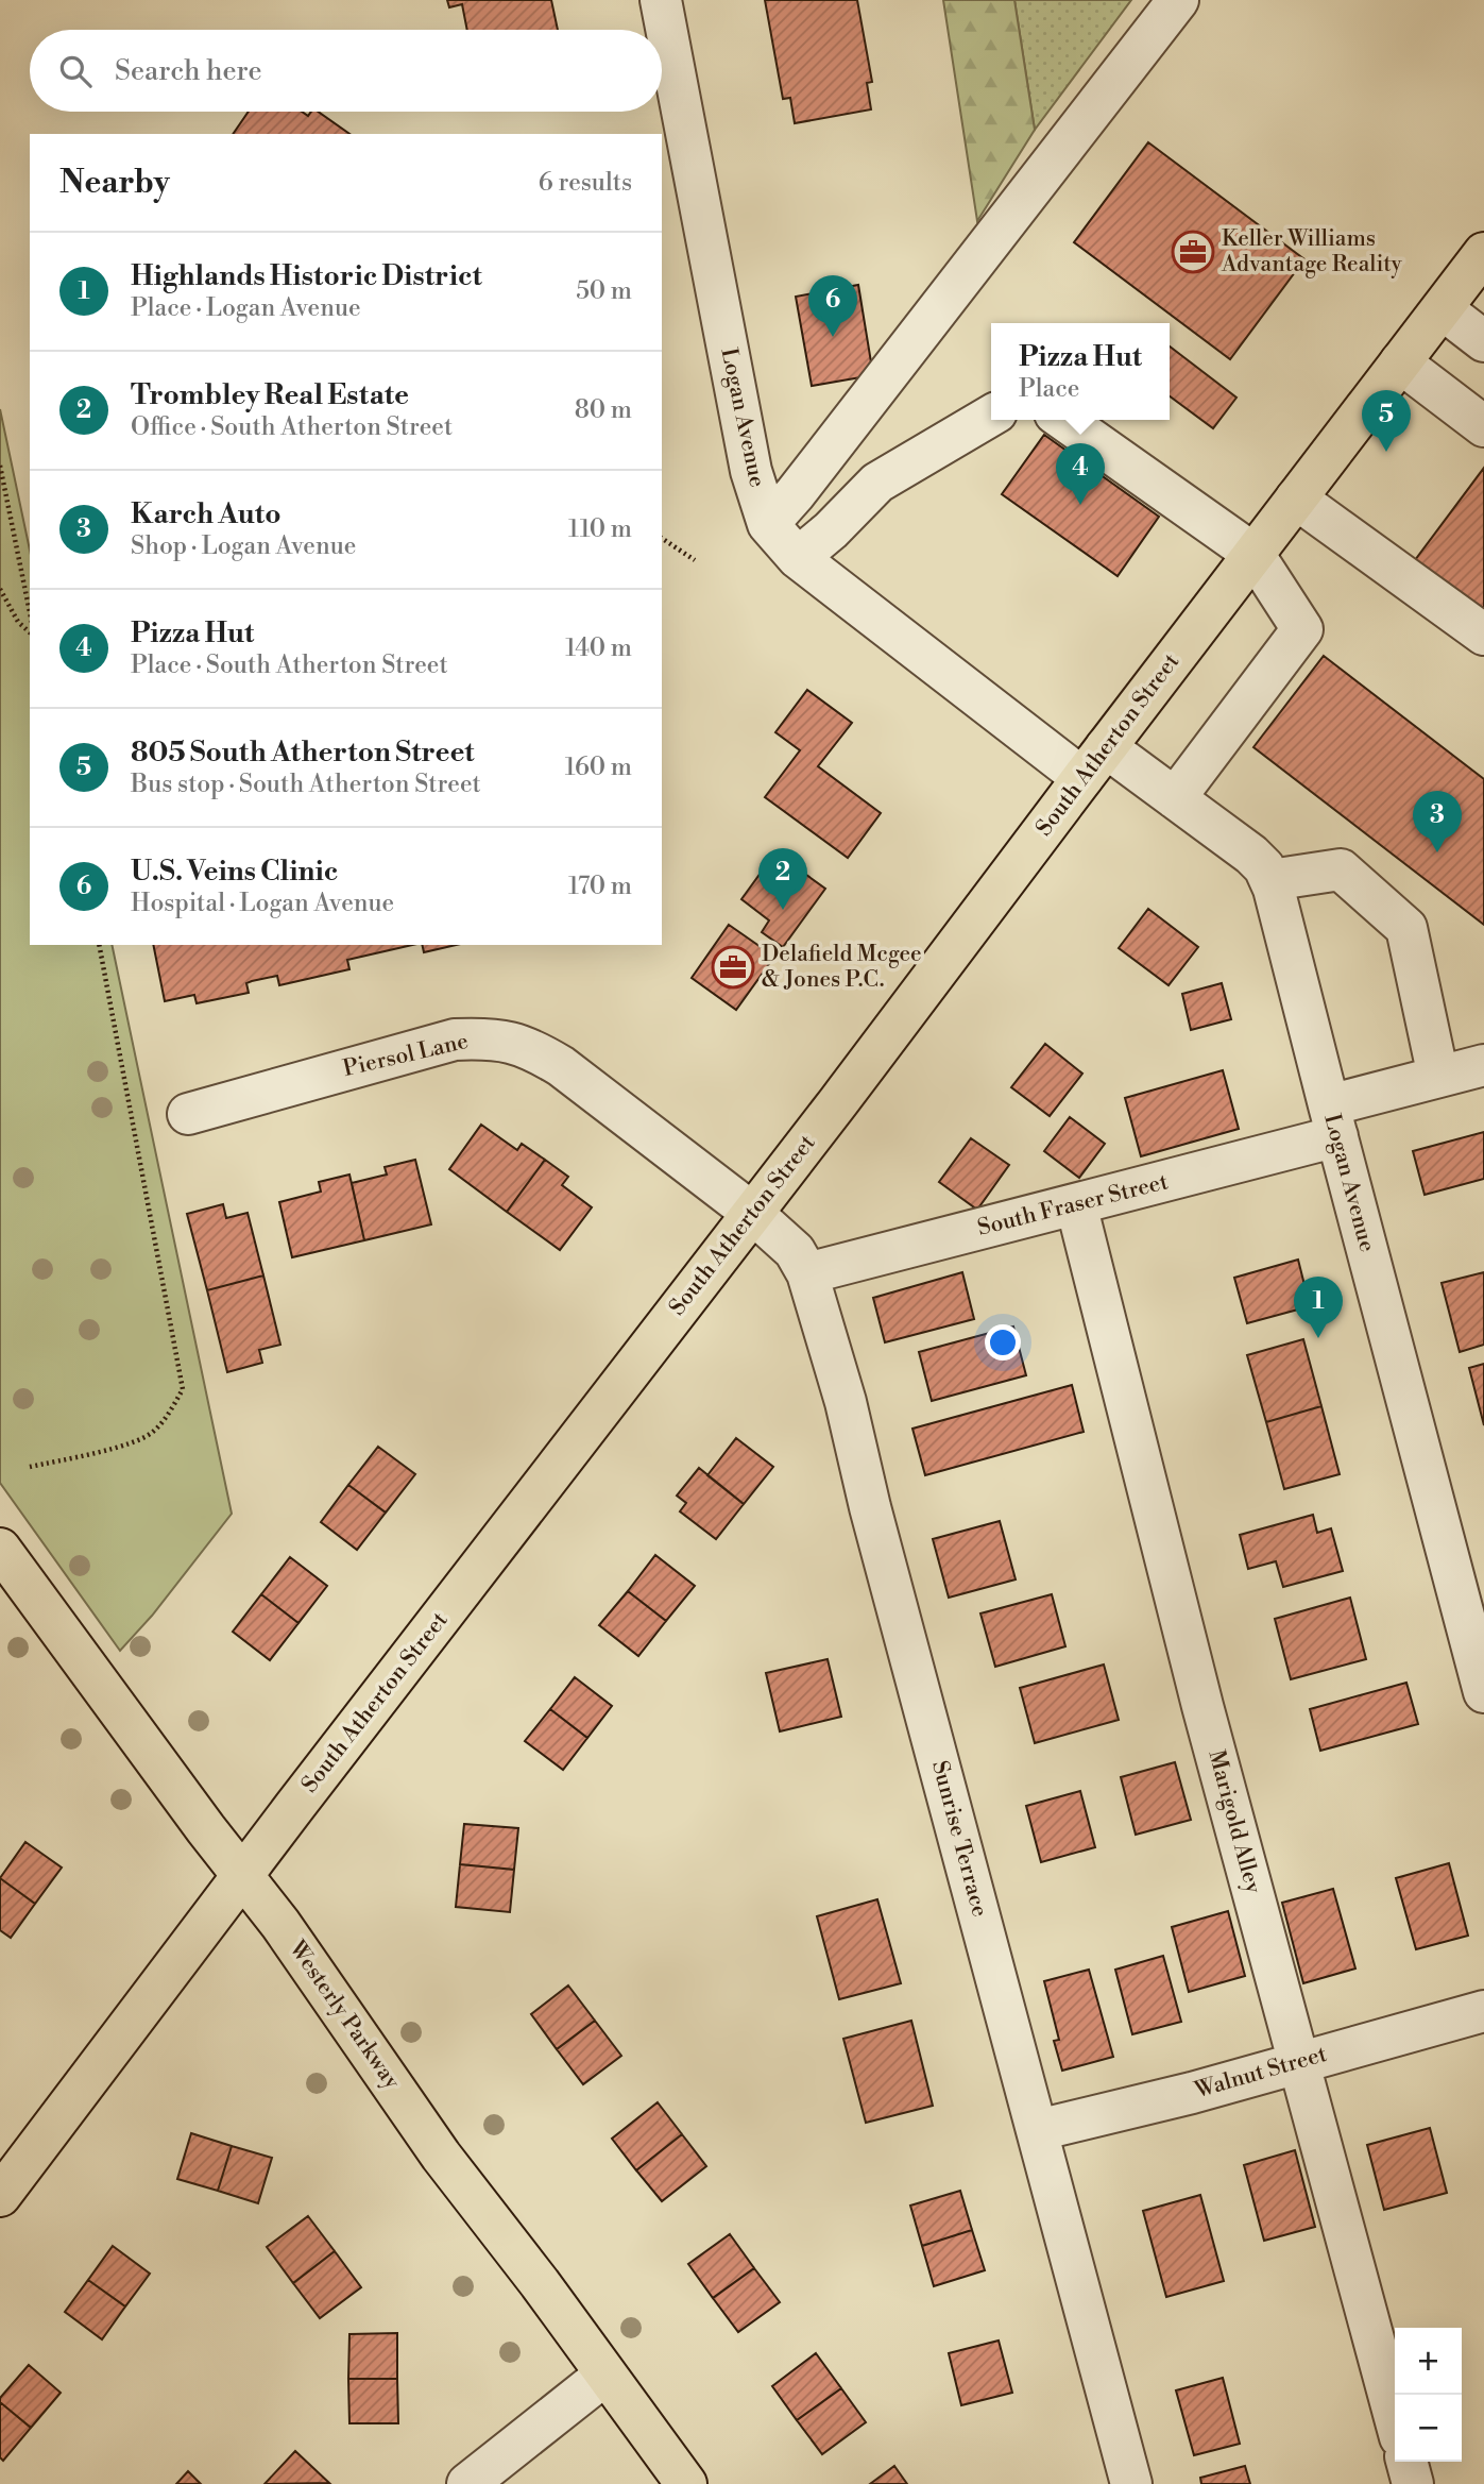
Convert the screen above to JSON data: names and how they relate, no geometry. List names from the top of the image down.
{
  "streets": {
    "main road": ["South Atherton Street", "Westerly Parkway"],
    "street": [
      "Logan Avenue",
      "Piersol Lane",
      "South Fraser Street",
      "Marigold Alley",
      "Sunrise Terrace",
      "Walnut Street"
    ]
  },
  "crossings": [
    ["Logan Avenue", "South Atherton Street"],
    ["Logan Avenue", "South Fraser Street"],
    ["South Atherton Street", "Piersol Lane"],
    ["South Atherton Street", "Sunrise Terrace"],
    ["South Atherton Street", "Westerly Parkway"],
    ["Piersol Lane", "Sunrise Terrace"],
    ["South Fraser Street", "Marigold Alley"],
    ["South Fraser Street", "Sunrise Terrace"],
    ["Marigold Alley", "Walnut Street"],
    ["Sunrise Terrace", "Walnut Street"]
  ],
  "places": {
    "office": ["Keller Williams Advantage Reality", "Delafield Mcgee & Jones P.C."]
  },
  "page": {
    "search": "Search here",
    "heading": ["Nearby", "6 results"],
    "list": [
      {
        "mark": "1",
        "name": "Highlands Historic District",
        "note": "Place · Logan Avenue",
        "value": "50 m"
      },
      {
        "mark": "2",
        "name": "Trombley Real Estate",
        "note": "Office · South Atherton Street",
        "value": "80 m"
      },
      {
        "mark": "3",
        "name": "Karch Auto",
        "note": "Shop · Logan Avenue",
        "value": "110 m"
      },
      {
        "mark": "4",
        "name": "Pizza Hut",
        "note": "Place · South Atherton Street",
        "value": "140 m"
      },
      {
        "mark": "5",
        "name": "805 South Atherton Street",
        "note": "Bus stop · South Atherton Street",
        "value": "160 m"
      },
      {
        "mark": "6",
        "name": "U.S. Veins Clinic",
        "note": "Hospital · Logan Avenue",
        "value": "170 m"
      }
    ],
    "pins": [
      "6",
      "5",
      "4",
      "3",
      "2",
      "1"
    ],
    "popup": ["Pizza Hut", "Place"],
    "map_buttons": ["+", "−"]
  }
}
